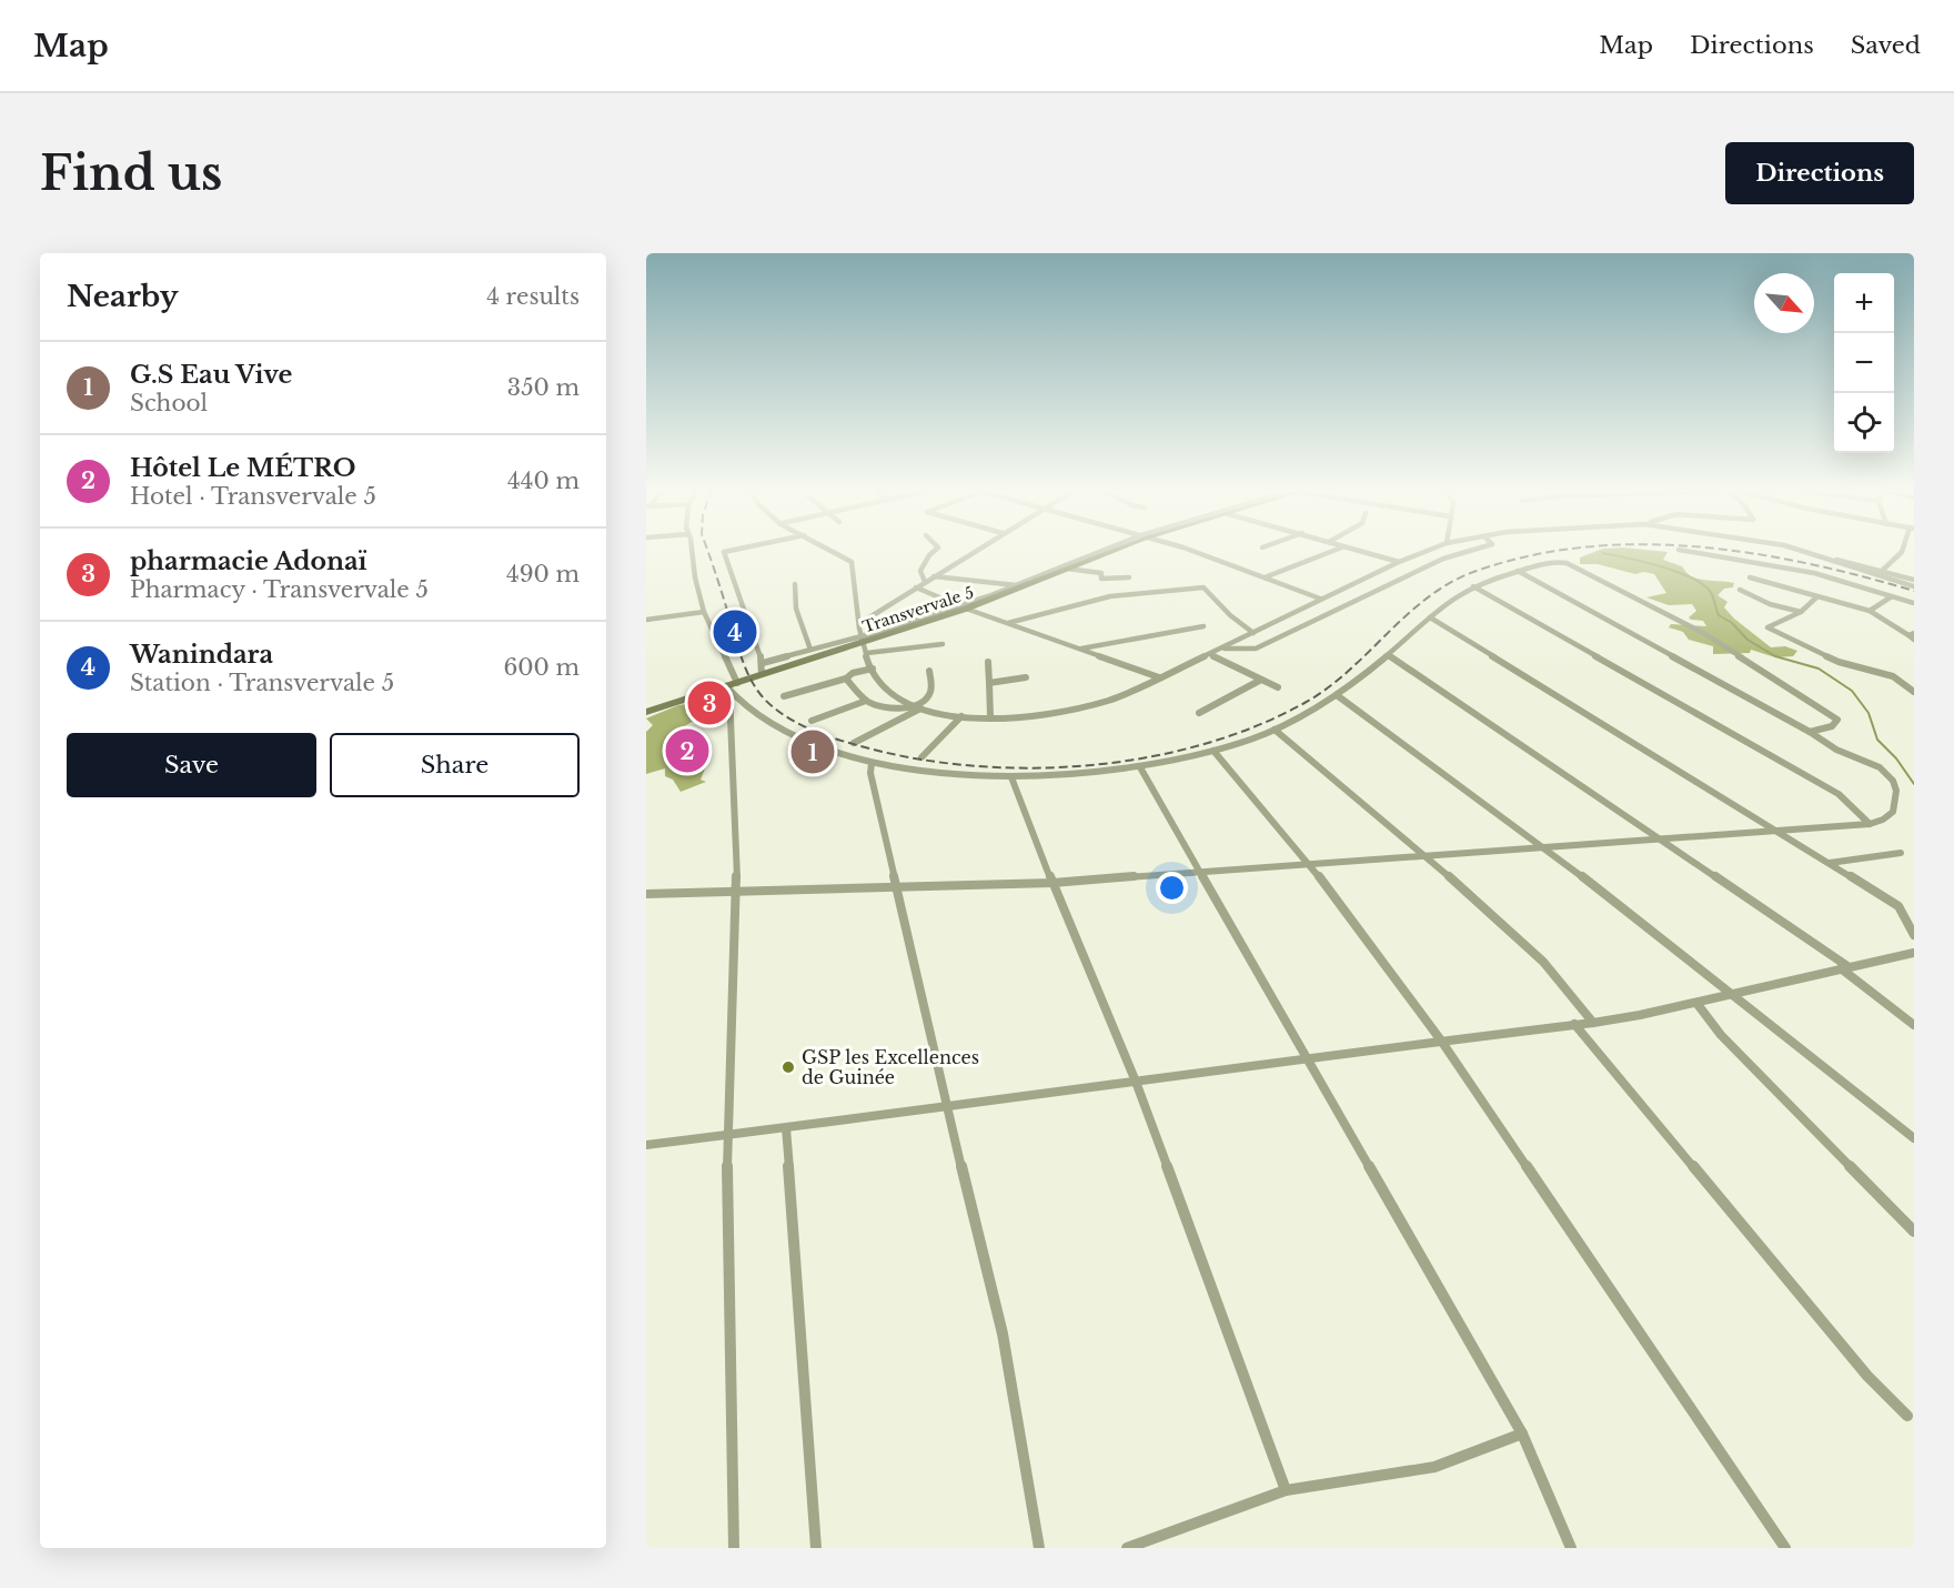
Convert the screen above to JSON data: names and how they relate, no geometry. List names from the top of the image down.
{
  "streets": {
    "main road": ["Transvervale 5"]
  },
  "places": ["GSP les Excellences de Guinée"],
  "north": "bottom right",
  "page": {
    "header": "Map",
    "nav": ["Map", "Directions", "Saved"],
    "buttons": [
      "Directions",
      ["Save", "Share"]
    ],
    "title": "Find us",
    "heading": ["Nearby", "4 results"],
    "map_buttons": ["+", "−"],
    "list": [
      {
        "mark": "1",
        "name": "G.S Eau Vive",
        "note": "School",
        "value": "350 m"
      },
      {
        "mark": "2",
        "name": "Hôtel Le MÉTRO",
        "note": "Hotel · Transvervale 5",
        "value": "440 m"
      },
      {
        "mark": "3",
        "name": "pharmacie Adonaï",
        "note": "Pharmacy · Transvervale 5",
        "value": "490 m"
      },
      {
        "mark": "4",
        "name": "Wanindara",
        "note": "Station · Transvervale 5",
        "value": "600 m"
      }
    ],
    "pins": [
      "4",
      "3",
      "2",
      "1"
    ]
  }
}
